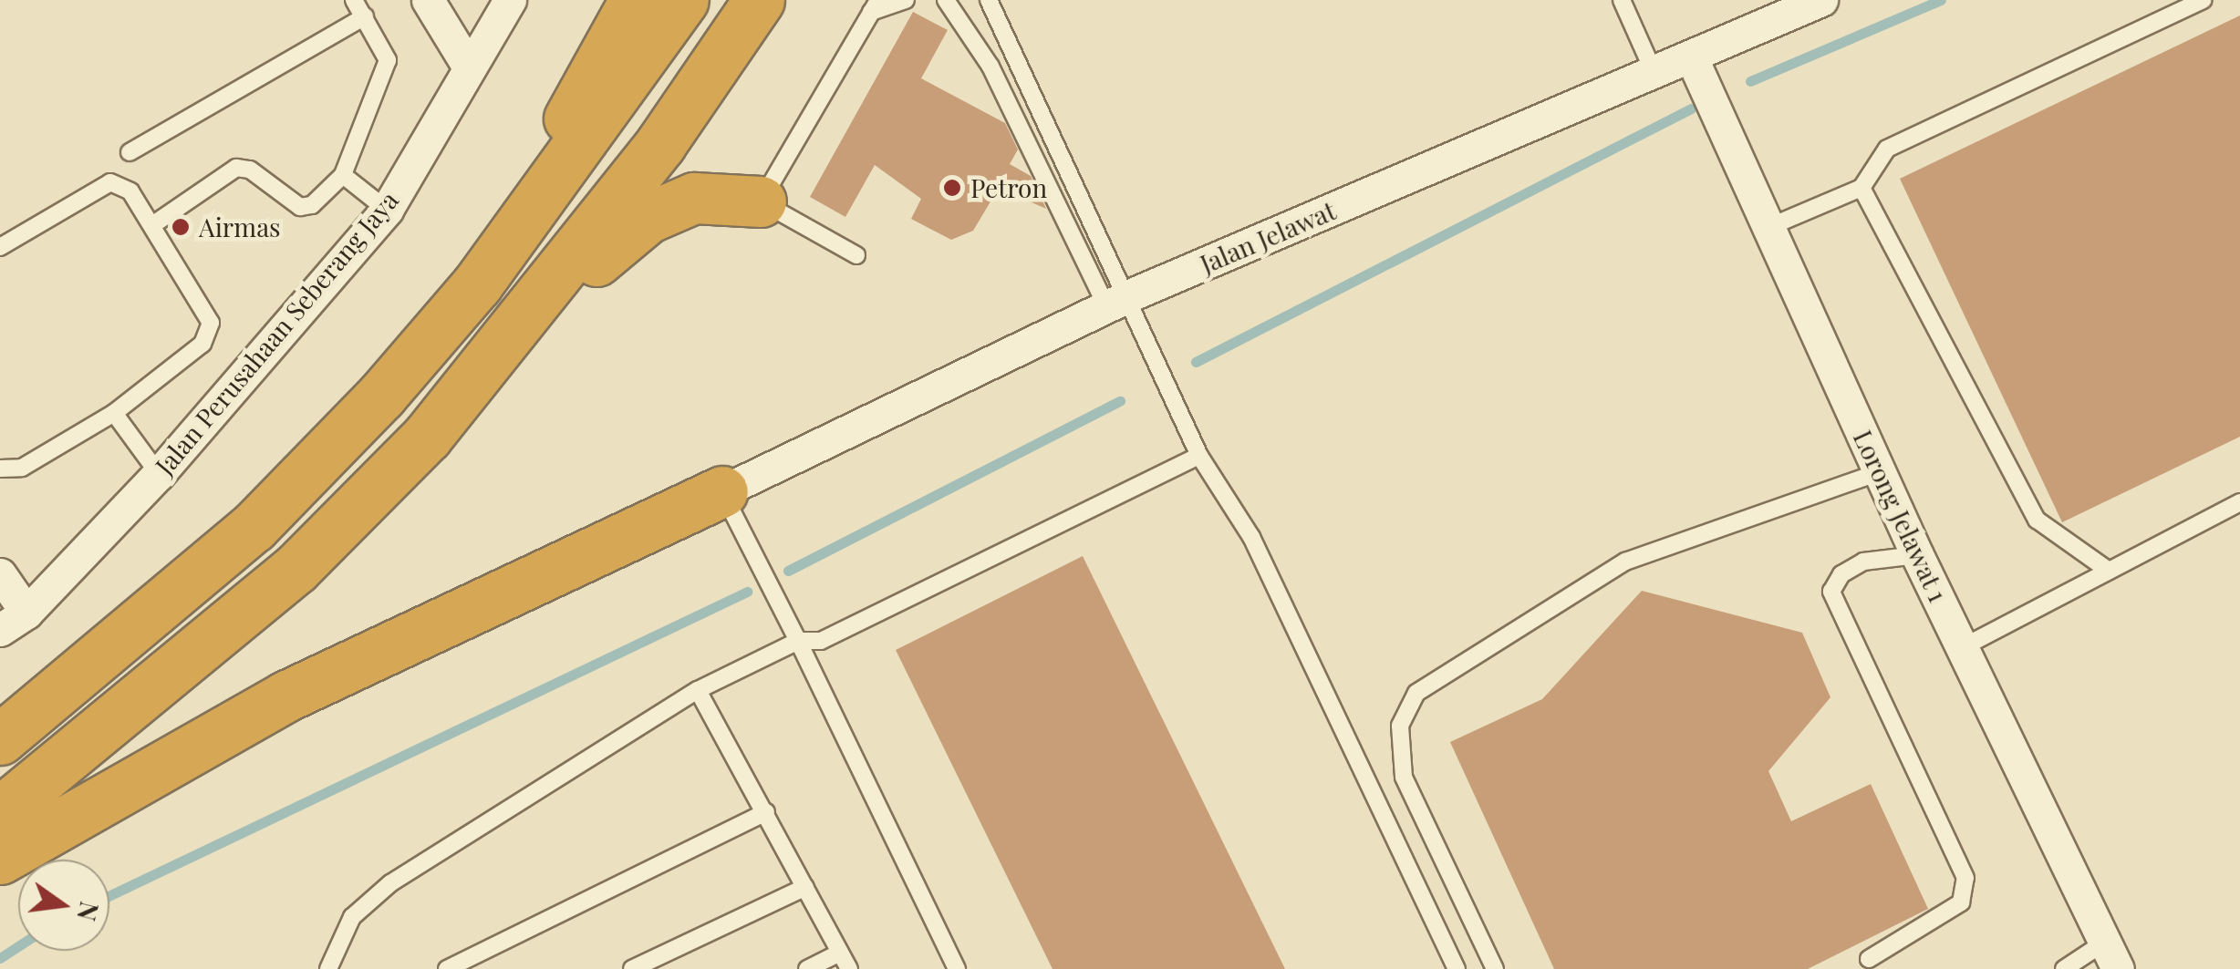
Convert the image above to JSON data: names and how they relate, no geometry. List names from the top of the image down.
{
  "streets": {
    "street": ["Jalan Jelawat", "Jalan Perusahaan Seberang Jaya", "Lorong Jelawat 1"]
  },
  "crossings": [
    ["Jalan Jelawat", "Lorong Jelawat 1"]
  ],
  "places": ["Petron", "Airmas"],
  "north": "right"
}
